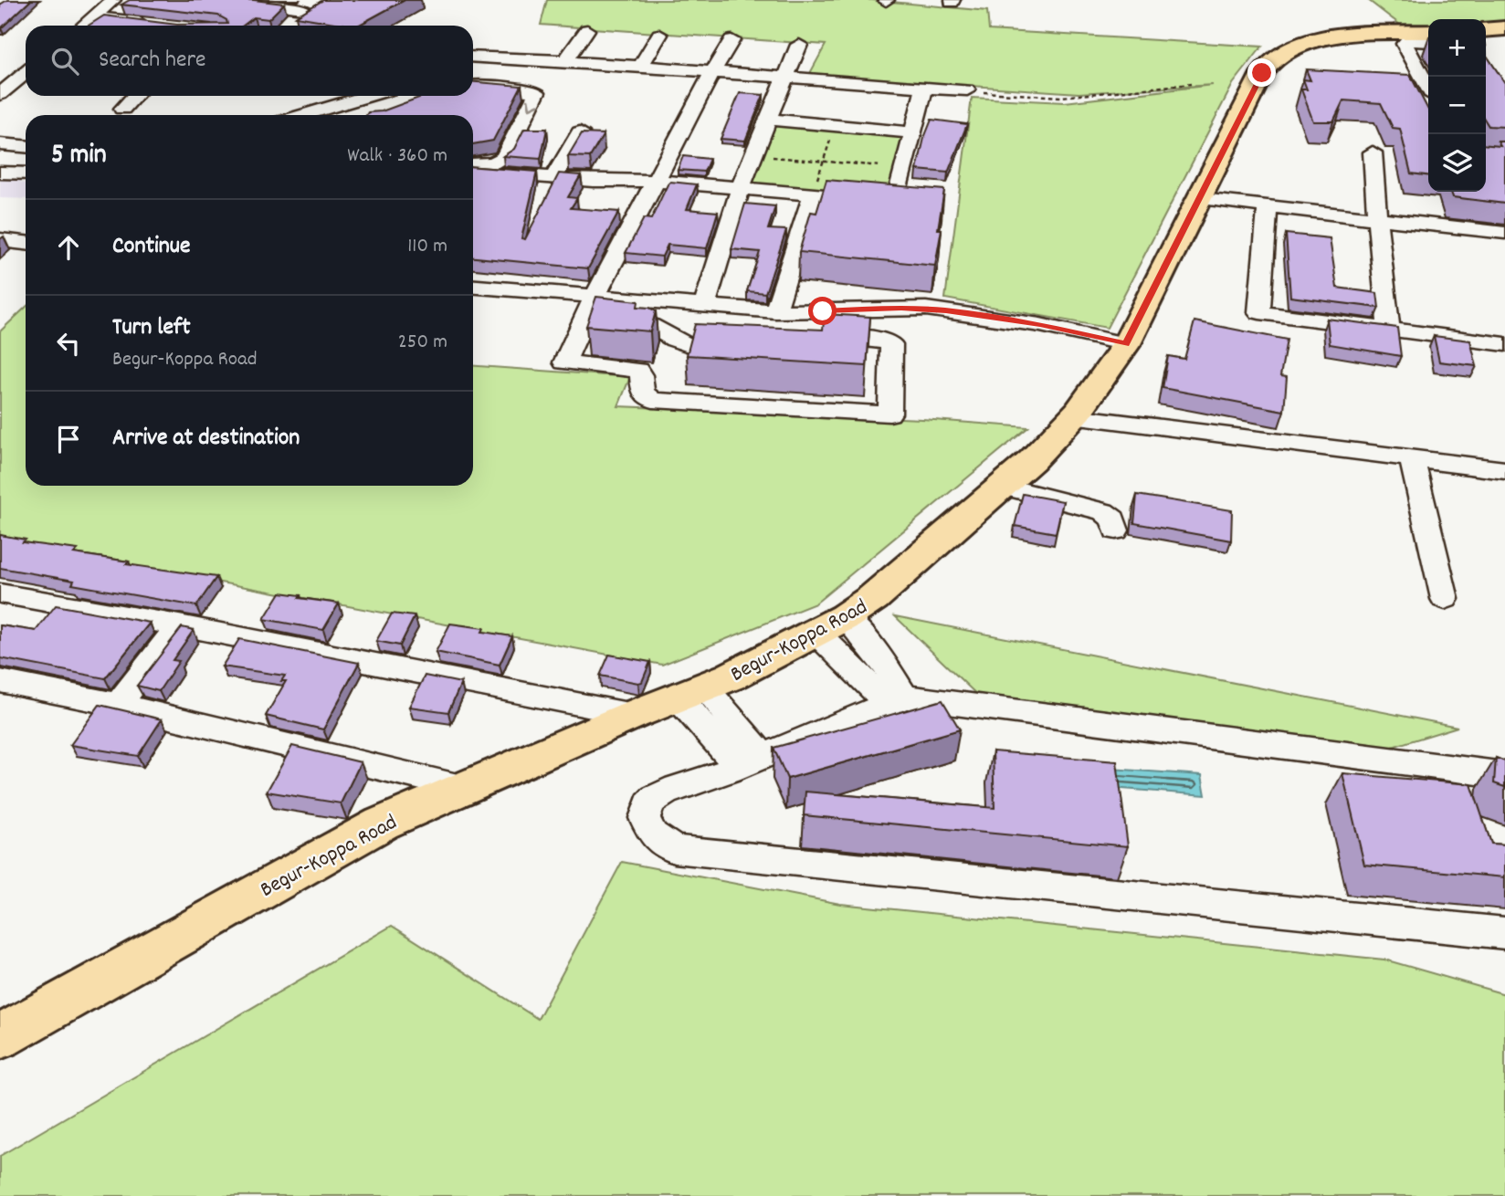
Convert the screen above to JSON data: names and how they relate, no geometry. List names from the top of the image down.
{
  "streets": {
    "main road": ["Begur-Koppa Road"]
  },
  "page": {
    "map_buttons": ["+", "−"],
    "search": "Search here",
    "heading": ["5 min", "Walk · 360 m"],
    "list": [
      ["Continue", "110 m"],
      ["Turn left", "Begur-Koppa Road", "250 m"],
      "Arrive at destination"
    ]
  }
}
